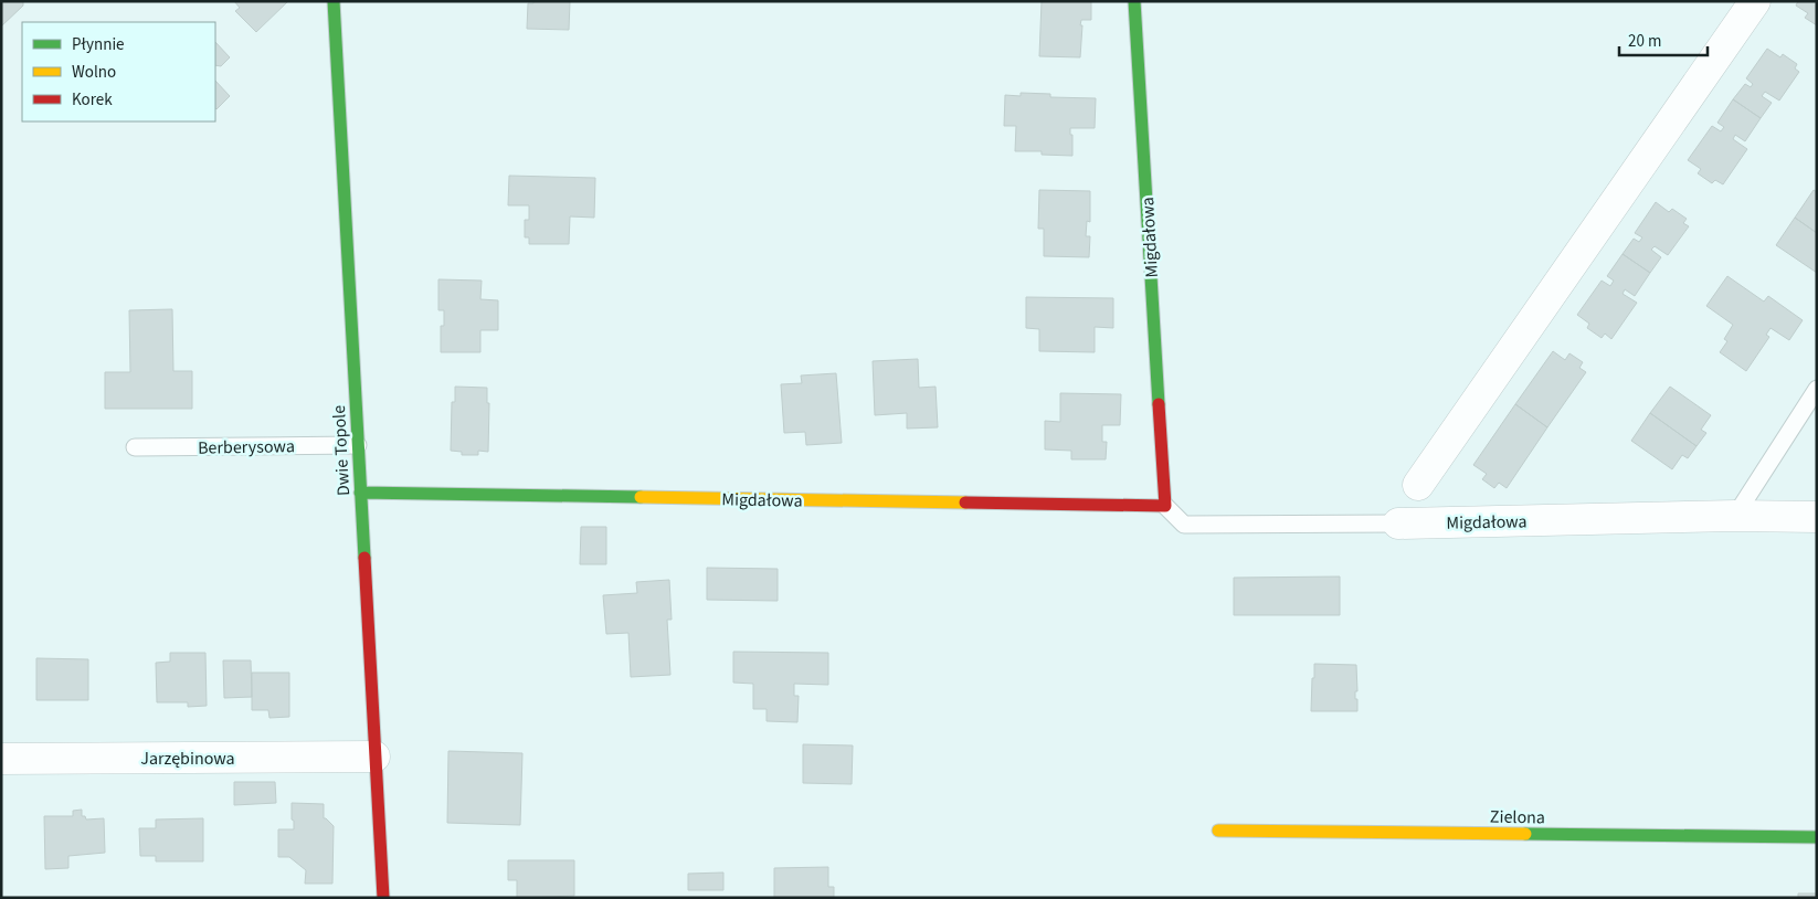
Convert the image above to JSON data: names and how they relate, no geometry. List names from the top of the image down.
{
  "streets": {
    "street": [
      "Migdałowa",
      "Dwie Topole",
      "Jarzębinowa",
      "Zielona"
    ],
    "lane": ["Berberysowa"]
  },
  "crossings": [
    ["Migdałowa", "Dwie Topole"],
    ["Berberysowa", "Dwie Topole"],
    ["Dwie Topole", "Jarzębinowa"]
  ],
  "legend": ["Płynnie", "Wolno", "Korek"],
  "scale_bar": "20 m"
}
